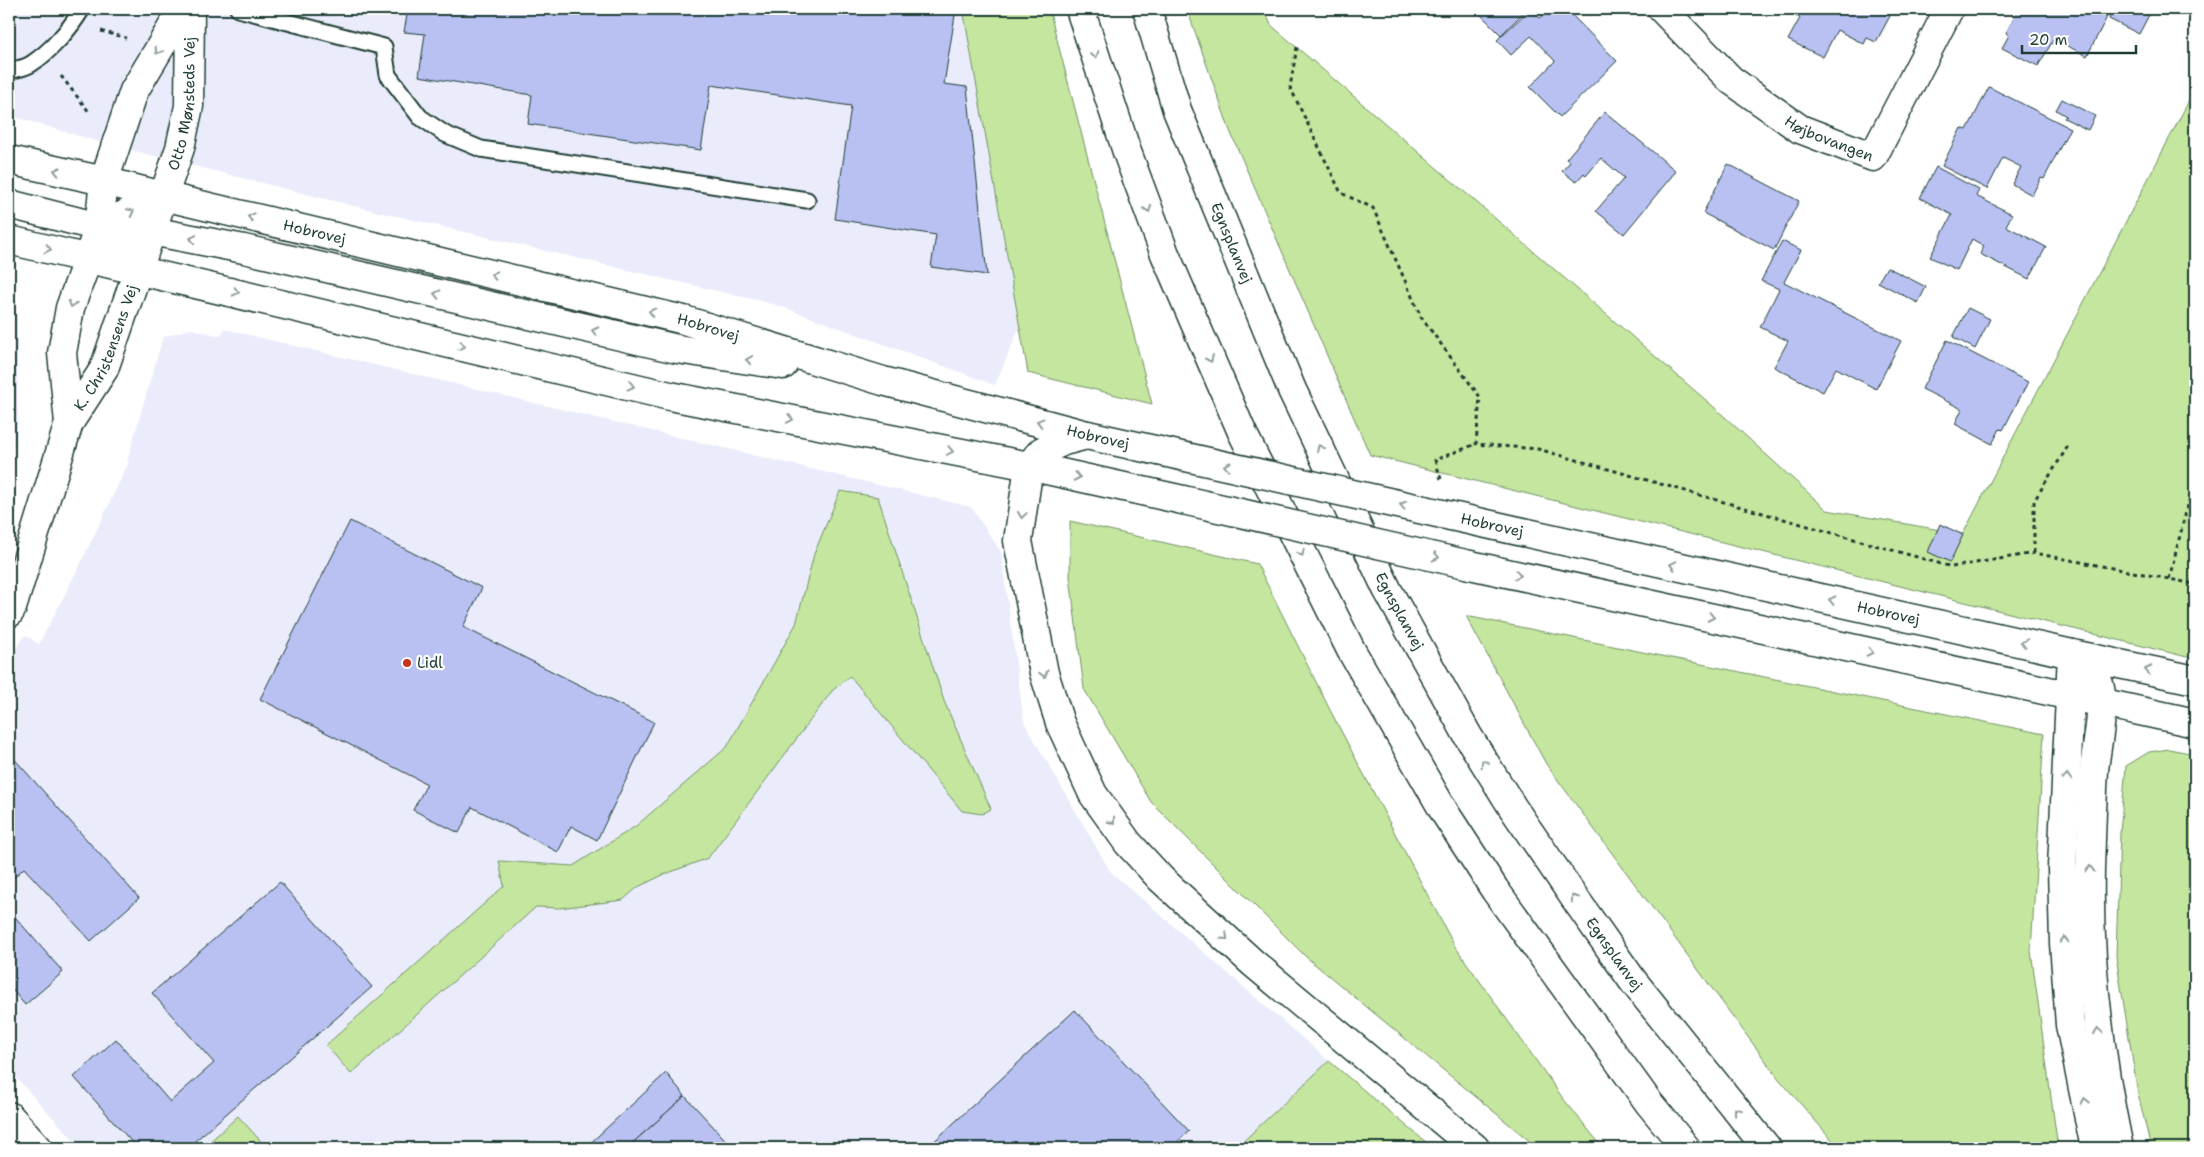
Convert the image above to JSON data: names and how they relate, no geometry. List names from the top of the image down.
{
  "streets": {
    "main road": [
      "Otto Mønsteds Vej",
      "Højbovangen",
      "Hobrovej",
      "Egnsplanvej",
      "K. Christensens Vej"
    ]
  },
  "crossings": [
    ["Otto Mønsteds Vej", "Hobrovej"],
    ["Otto Mønsteds Vej", "K. Christensens Vej"]
  ],
  "places": ["Lidl"],
  "scale_bar": "20 m"
}
